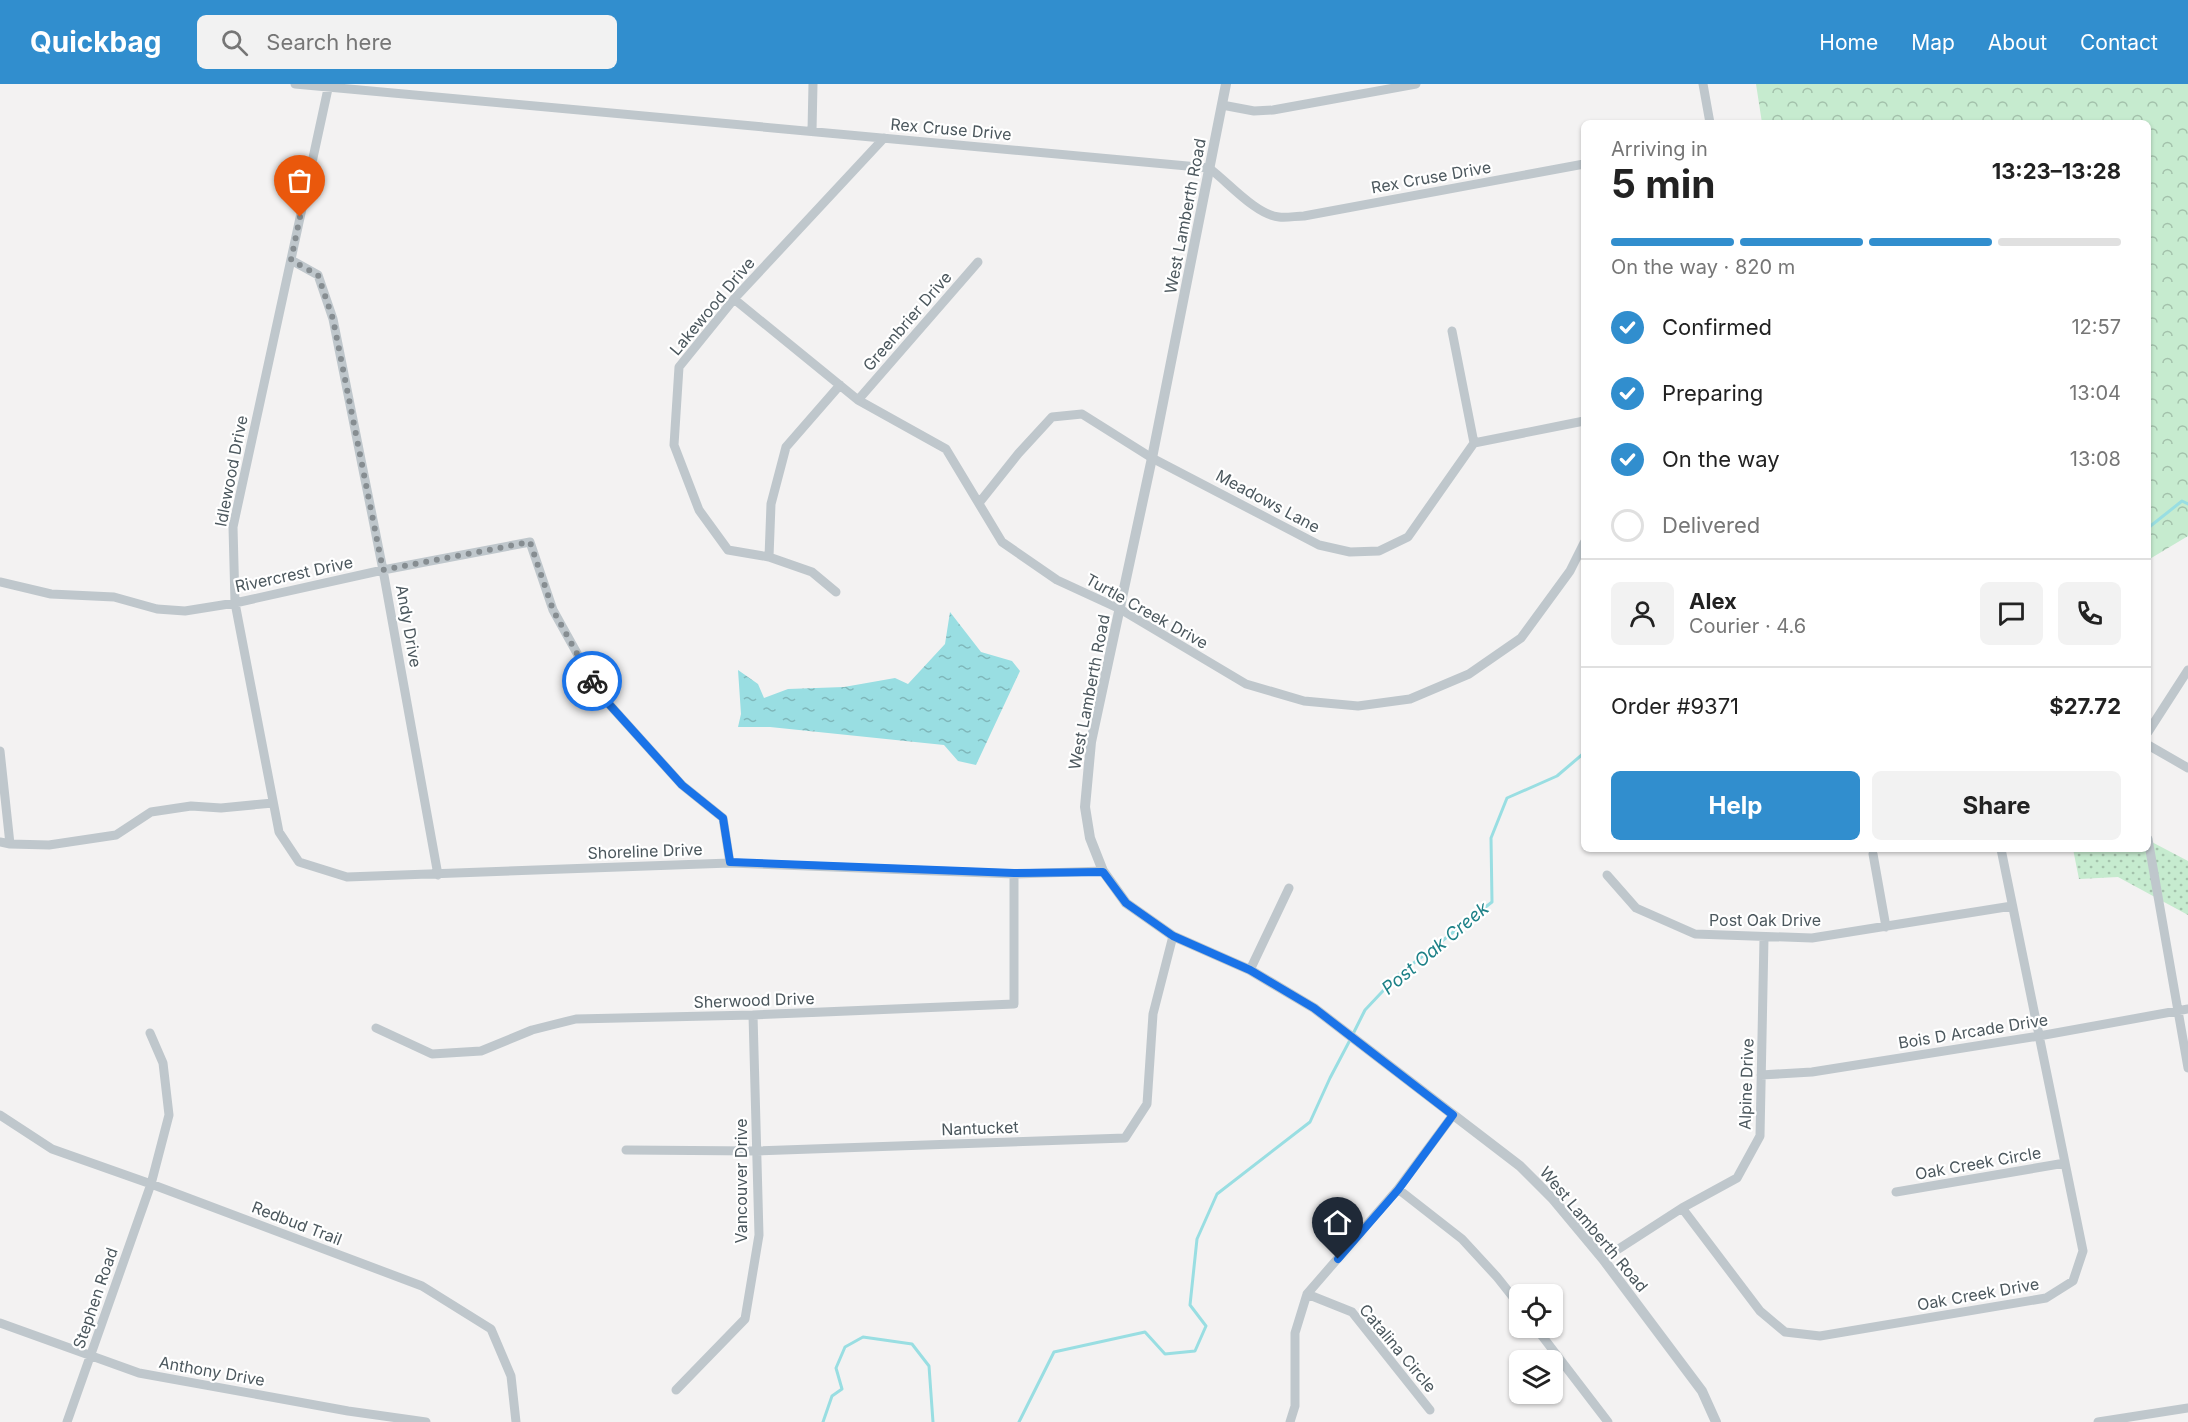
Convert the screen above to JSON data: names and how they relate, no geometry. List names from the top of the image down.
{
  "streets": {
    "street": [
      "Rex Cruse Drive",
      "West Lamberth Road",
      "Lakewood Drive",
      "Greenbrier Drive",
      "Idlewood Drive",
      "Meadows Lane",
      "Rivercrest Drive",
      "Turtle Creek Drive",
      "Andy Drive",
      "Shoreline Drive",
      "Post Oak Drive",
      "Sherwood Drive",
      "Bois D Arcade Drive",
      "Alpine Drive",
      "Nantucket",
      "Oak Creek Circle",
      "Vancouver Drive",
      "Redbud Trail",
      "Oak Creek Drive",
      "Stephen Road",
      "Catalina Circle",
      "Anthony Drive"
    ]
  },
  "crossings": [
    ["Rex Cruse Drive", "West Lamberth Road"],
    ["Rex Cruse Drive", "Lakewood Drive"],
    ["Rex Cruse Drive", "Idlewood Drive"],
    ["West Lamberth Road", "Meadows Lane"],
    ["West Lamberth Road", "Turtle Creek Drive"],
    ["West Lamberth Road", "Shoreline Drive"],
    ["West Lamberth Road", "Alpine Drive"],
    ["West Lamberth Road", "Nantucket"],
    ["Lakewood Drive", "Turtle Creek Drive"],
    ["Greenbrier Drive", "Turtle Creek Drive"],
    ["Idlewood Drive", "Rivercrest Drive"],
    ["Idlewood Drive", "Andy Drive"],
    ["Idlewood Drive", "Shoreline Drive"],
    ["Meadows Lane", "Turtle Creek Drive"],
    ["Rivercrest Drive", "Andy Drive"],
    ["Rivercrest Drive", "Shoreline Drive"],
    ["Andy Drive", "Shoreline Drive"],
    ["Shoreline Drive", "Sherwood Drive"],
    ["Post Oak Drive", "Alpine Drive"],
    ["Post Oak Drive", "Oak Creek Drive"],
    ["Sherwood Drive", "Vancouver Drive"],
    ["Bois D Arcade Drive", "Alpine Drive"],
    ["Bois D Arcade Drive", "Oak Creek Drive"],
    ["Alpine Drive", "Oak Creek Drive"],
    ["Nantucket", "Vancouver Drive"],
    ["Oak Creek Circle", "Oak Creek Drive"],
    ["Redbud Trail", "Stephen Road"],
    ["Stephen Road", "Anthony Drive"]
  ],
  "water": ["Post Oak Creek"],
  "page": {
    "header": "Quickbag",
    "search": "Search here",
    "nav": [
      "Home",
      "Map",
      "About",
      "Contact"
    ],
    "heading": ["5 min", "Arriving in", "13:23–13:28"],
    "panel": [
      "Alex",
      "Courier · 4.6",
      "Order #9371",
      "$27.72"
    ],
    "bar": "On the way · 820 m",
    "list": [
      ["Confirmed", "12:57"],
      ["Preparing", "13:04"],
      ["On the way", "13:08"],
      "Delivered"
    ],
    "buttons": ["Help", "Share"]
  }
}
